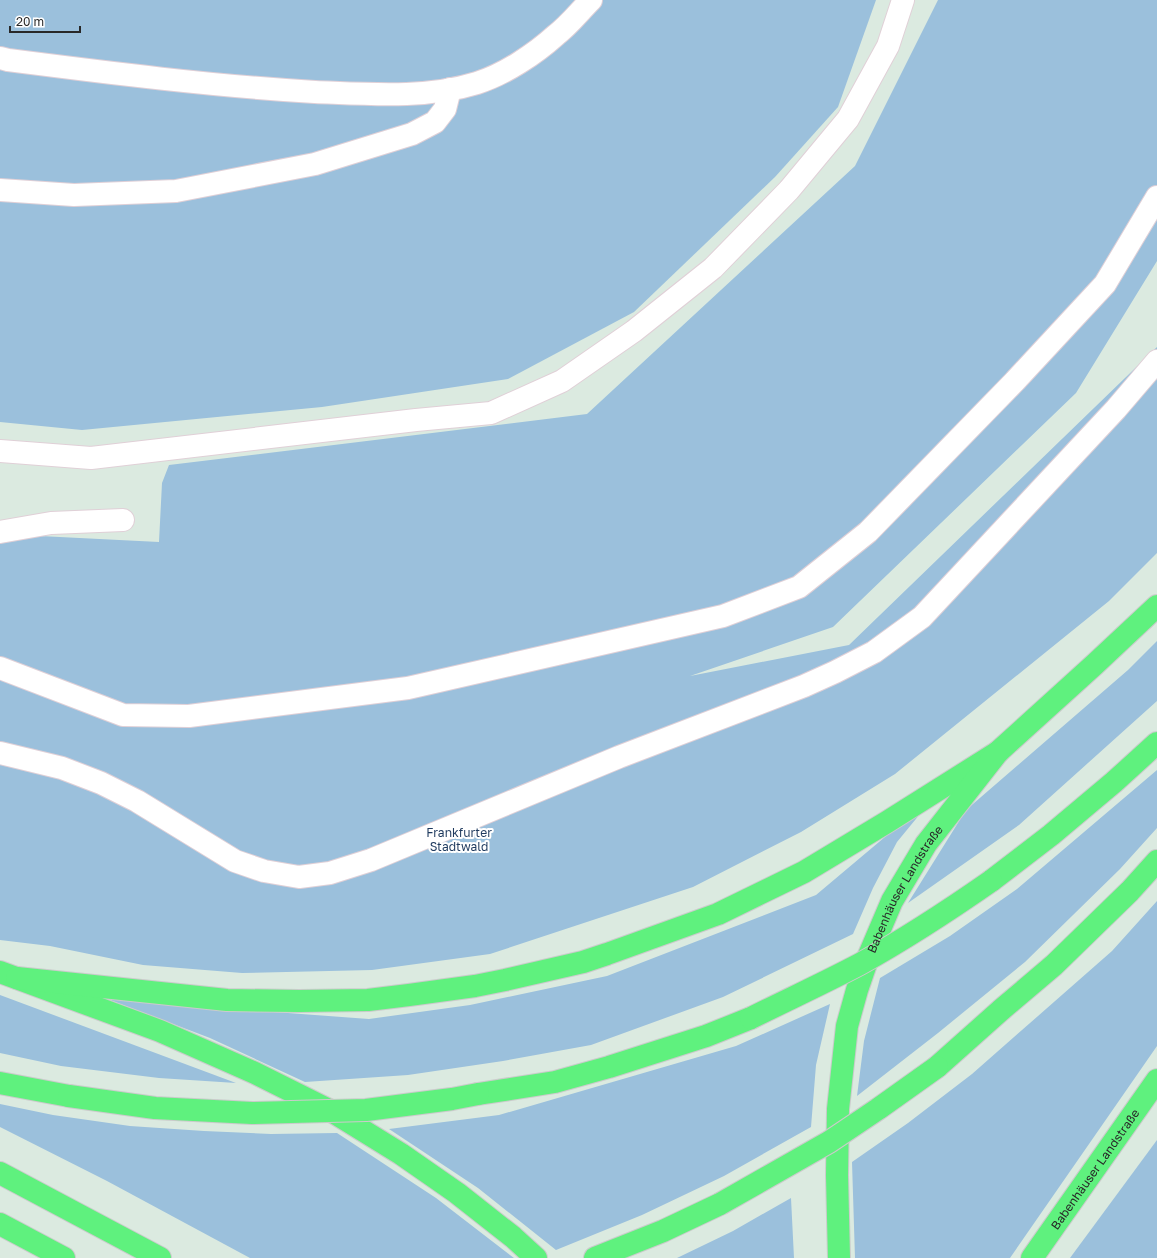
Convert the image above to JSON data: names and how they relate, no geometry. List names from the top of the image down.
{
  "streets": {
    "highway": ["Babenhäuser Landstraße"]
  },
  "parks": ["Frankfurter Stadtwald"],
  "scale_bar": "20 m"
}
